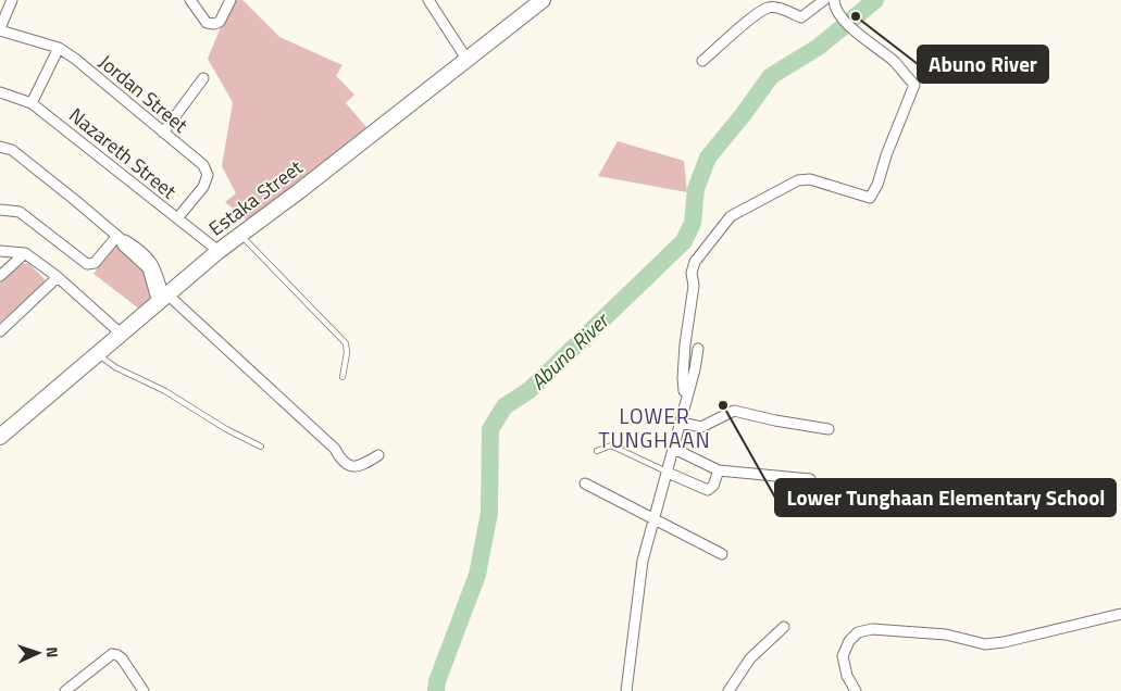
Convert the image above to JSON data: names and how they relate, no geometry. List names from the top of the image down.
{
  "streets": {
    "street": ["Jordan Street", "Nazareth Street", "Estaka Street"]
  },
  "crossings": [
    ["Jordan Street", "Nazareth Street"],
    ["Nazareth Street", "Estaka Street"]
  ],
  "districts": ["LOWER TUNGHAAN"],
  "water": ["Abuno River"],
  "places": ["Abuno River", "Lower Tunghaan Elementary School"],
  "north": "right"
}
